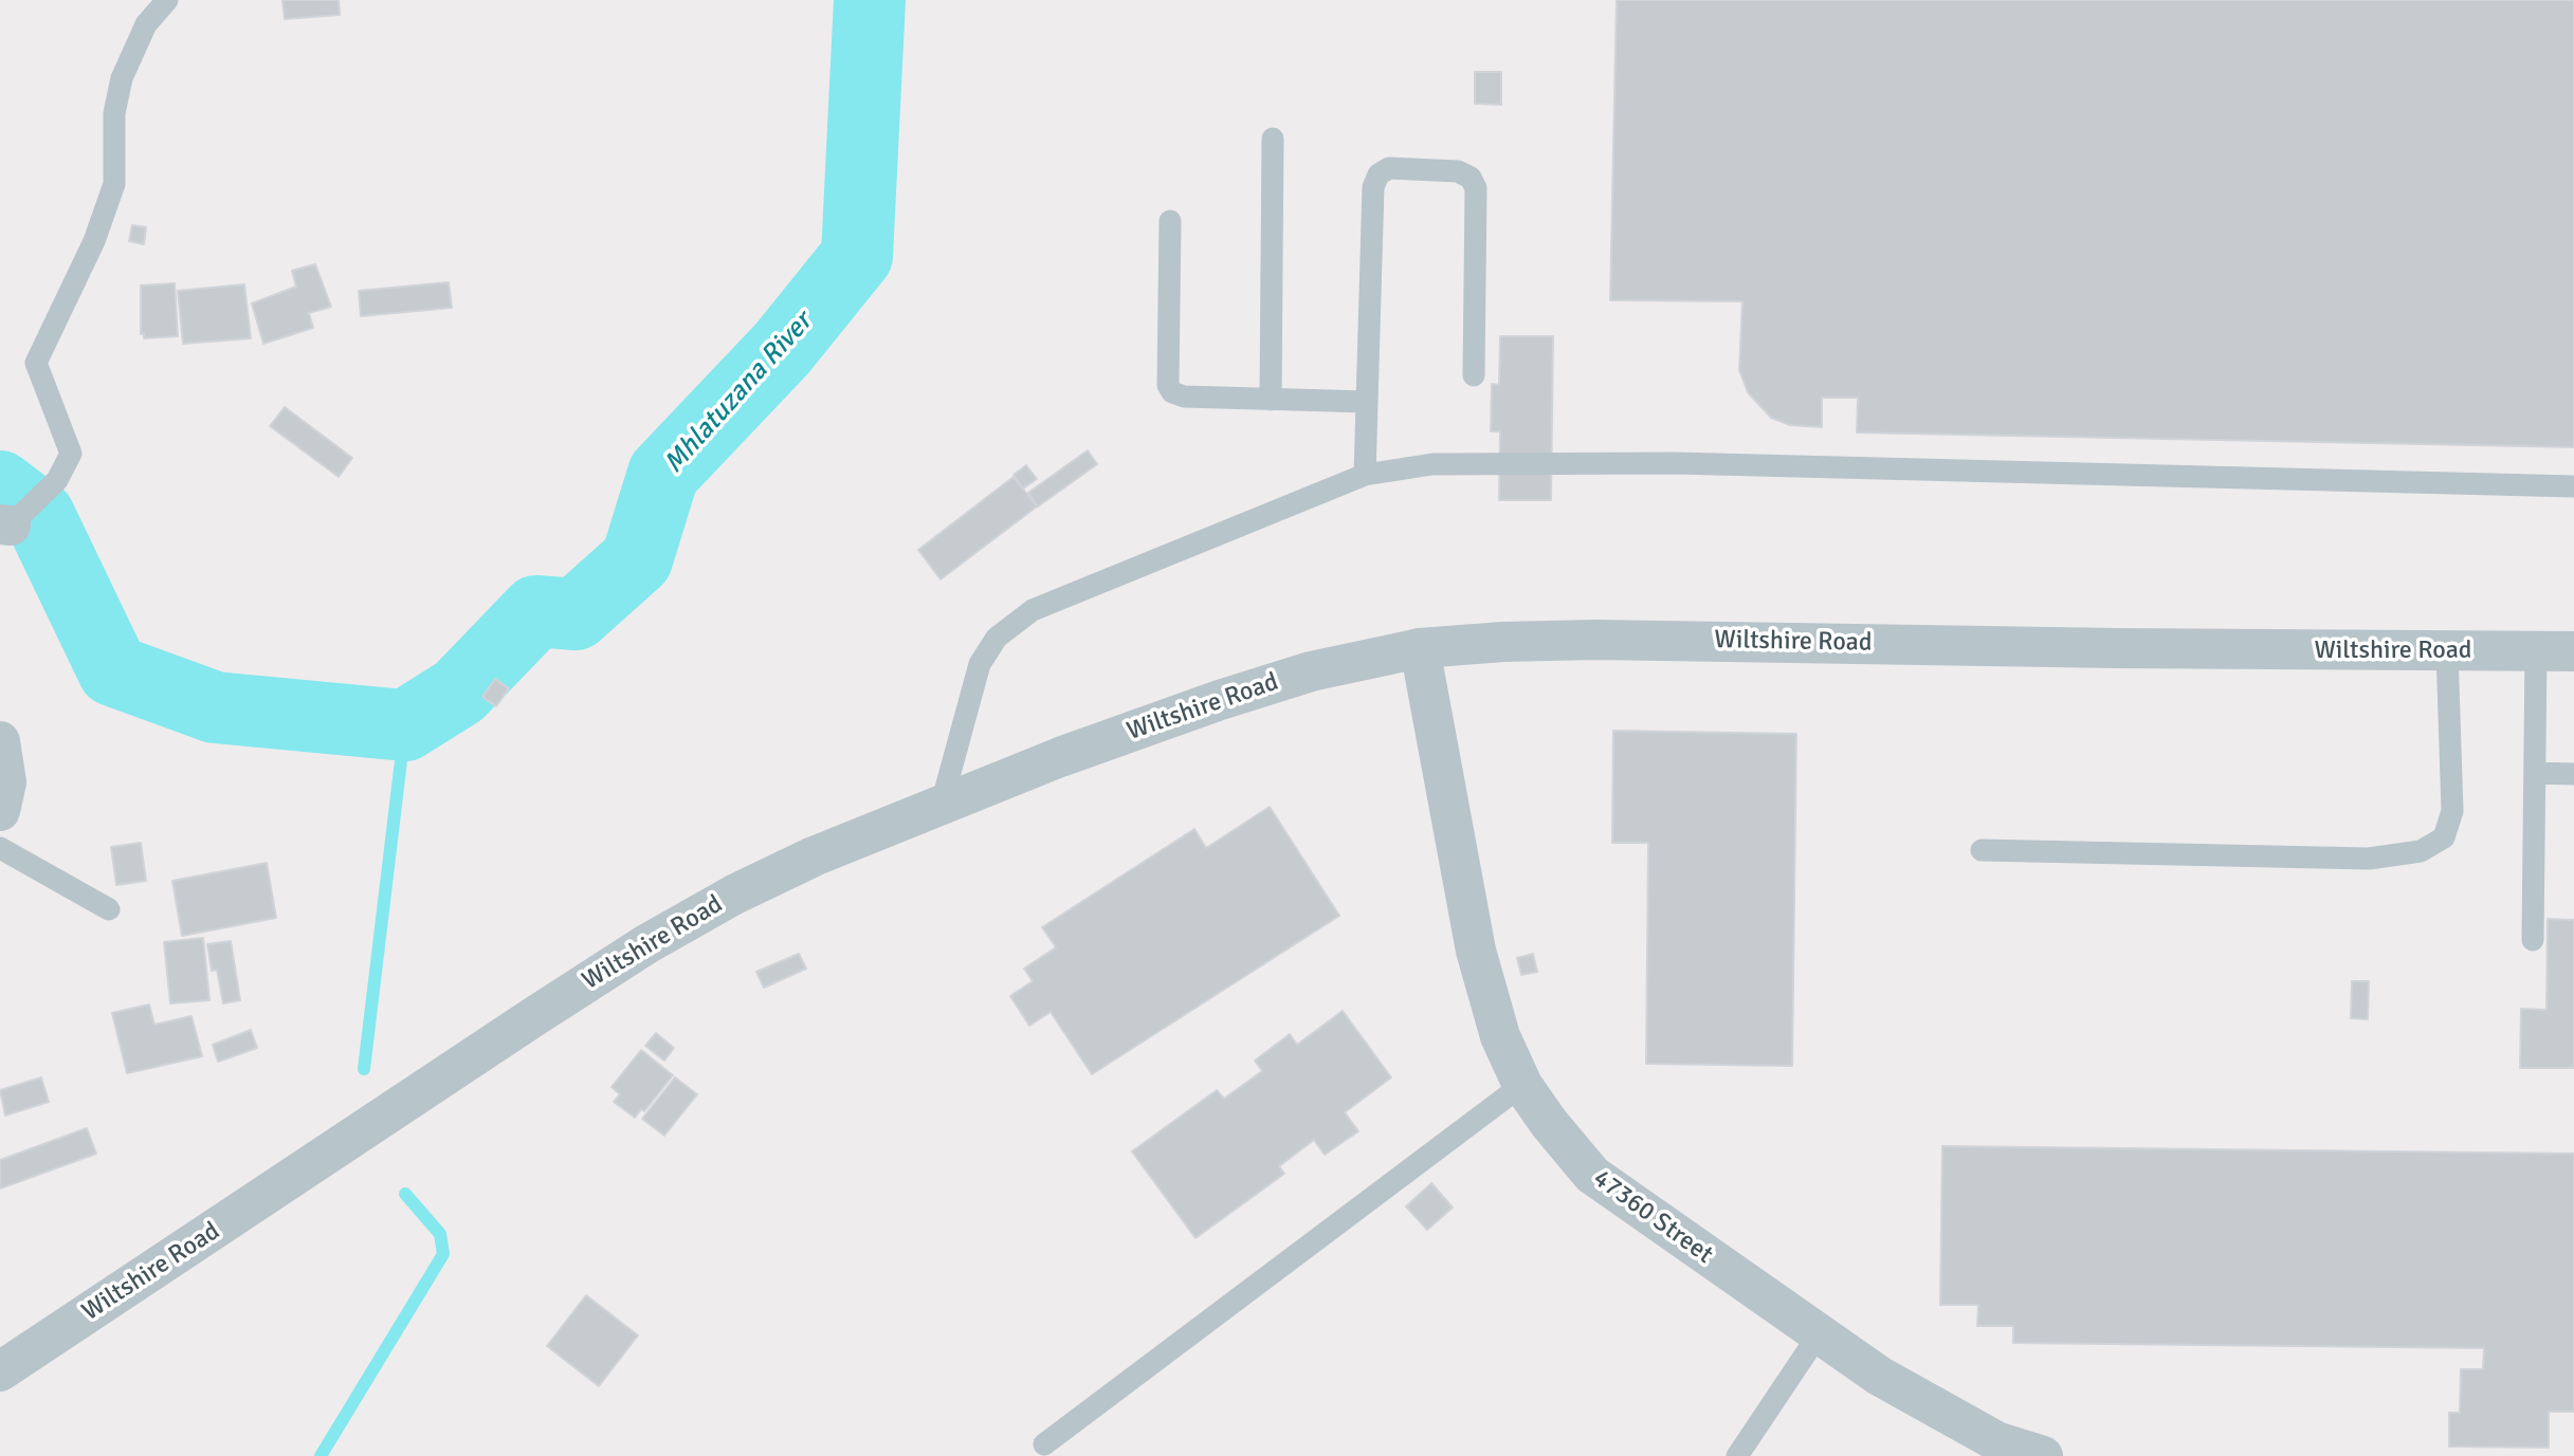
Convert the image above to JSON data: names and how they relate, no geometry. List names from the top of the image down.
{
  "streets": {
    "street": ["Wiltshire Road", "47360 Street"]
  },
  "crossings": [
    ["Wiltshire Road", "47360 Street"]
  ],
  "water": ["Mhlatuzana River"]
}
